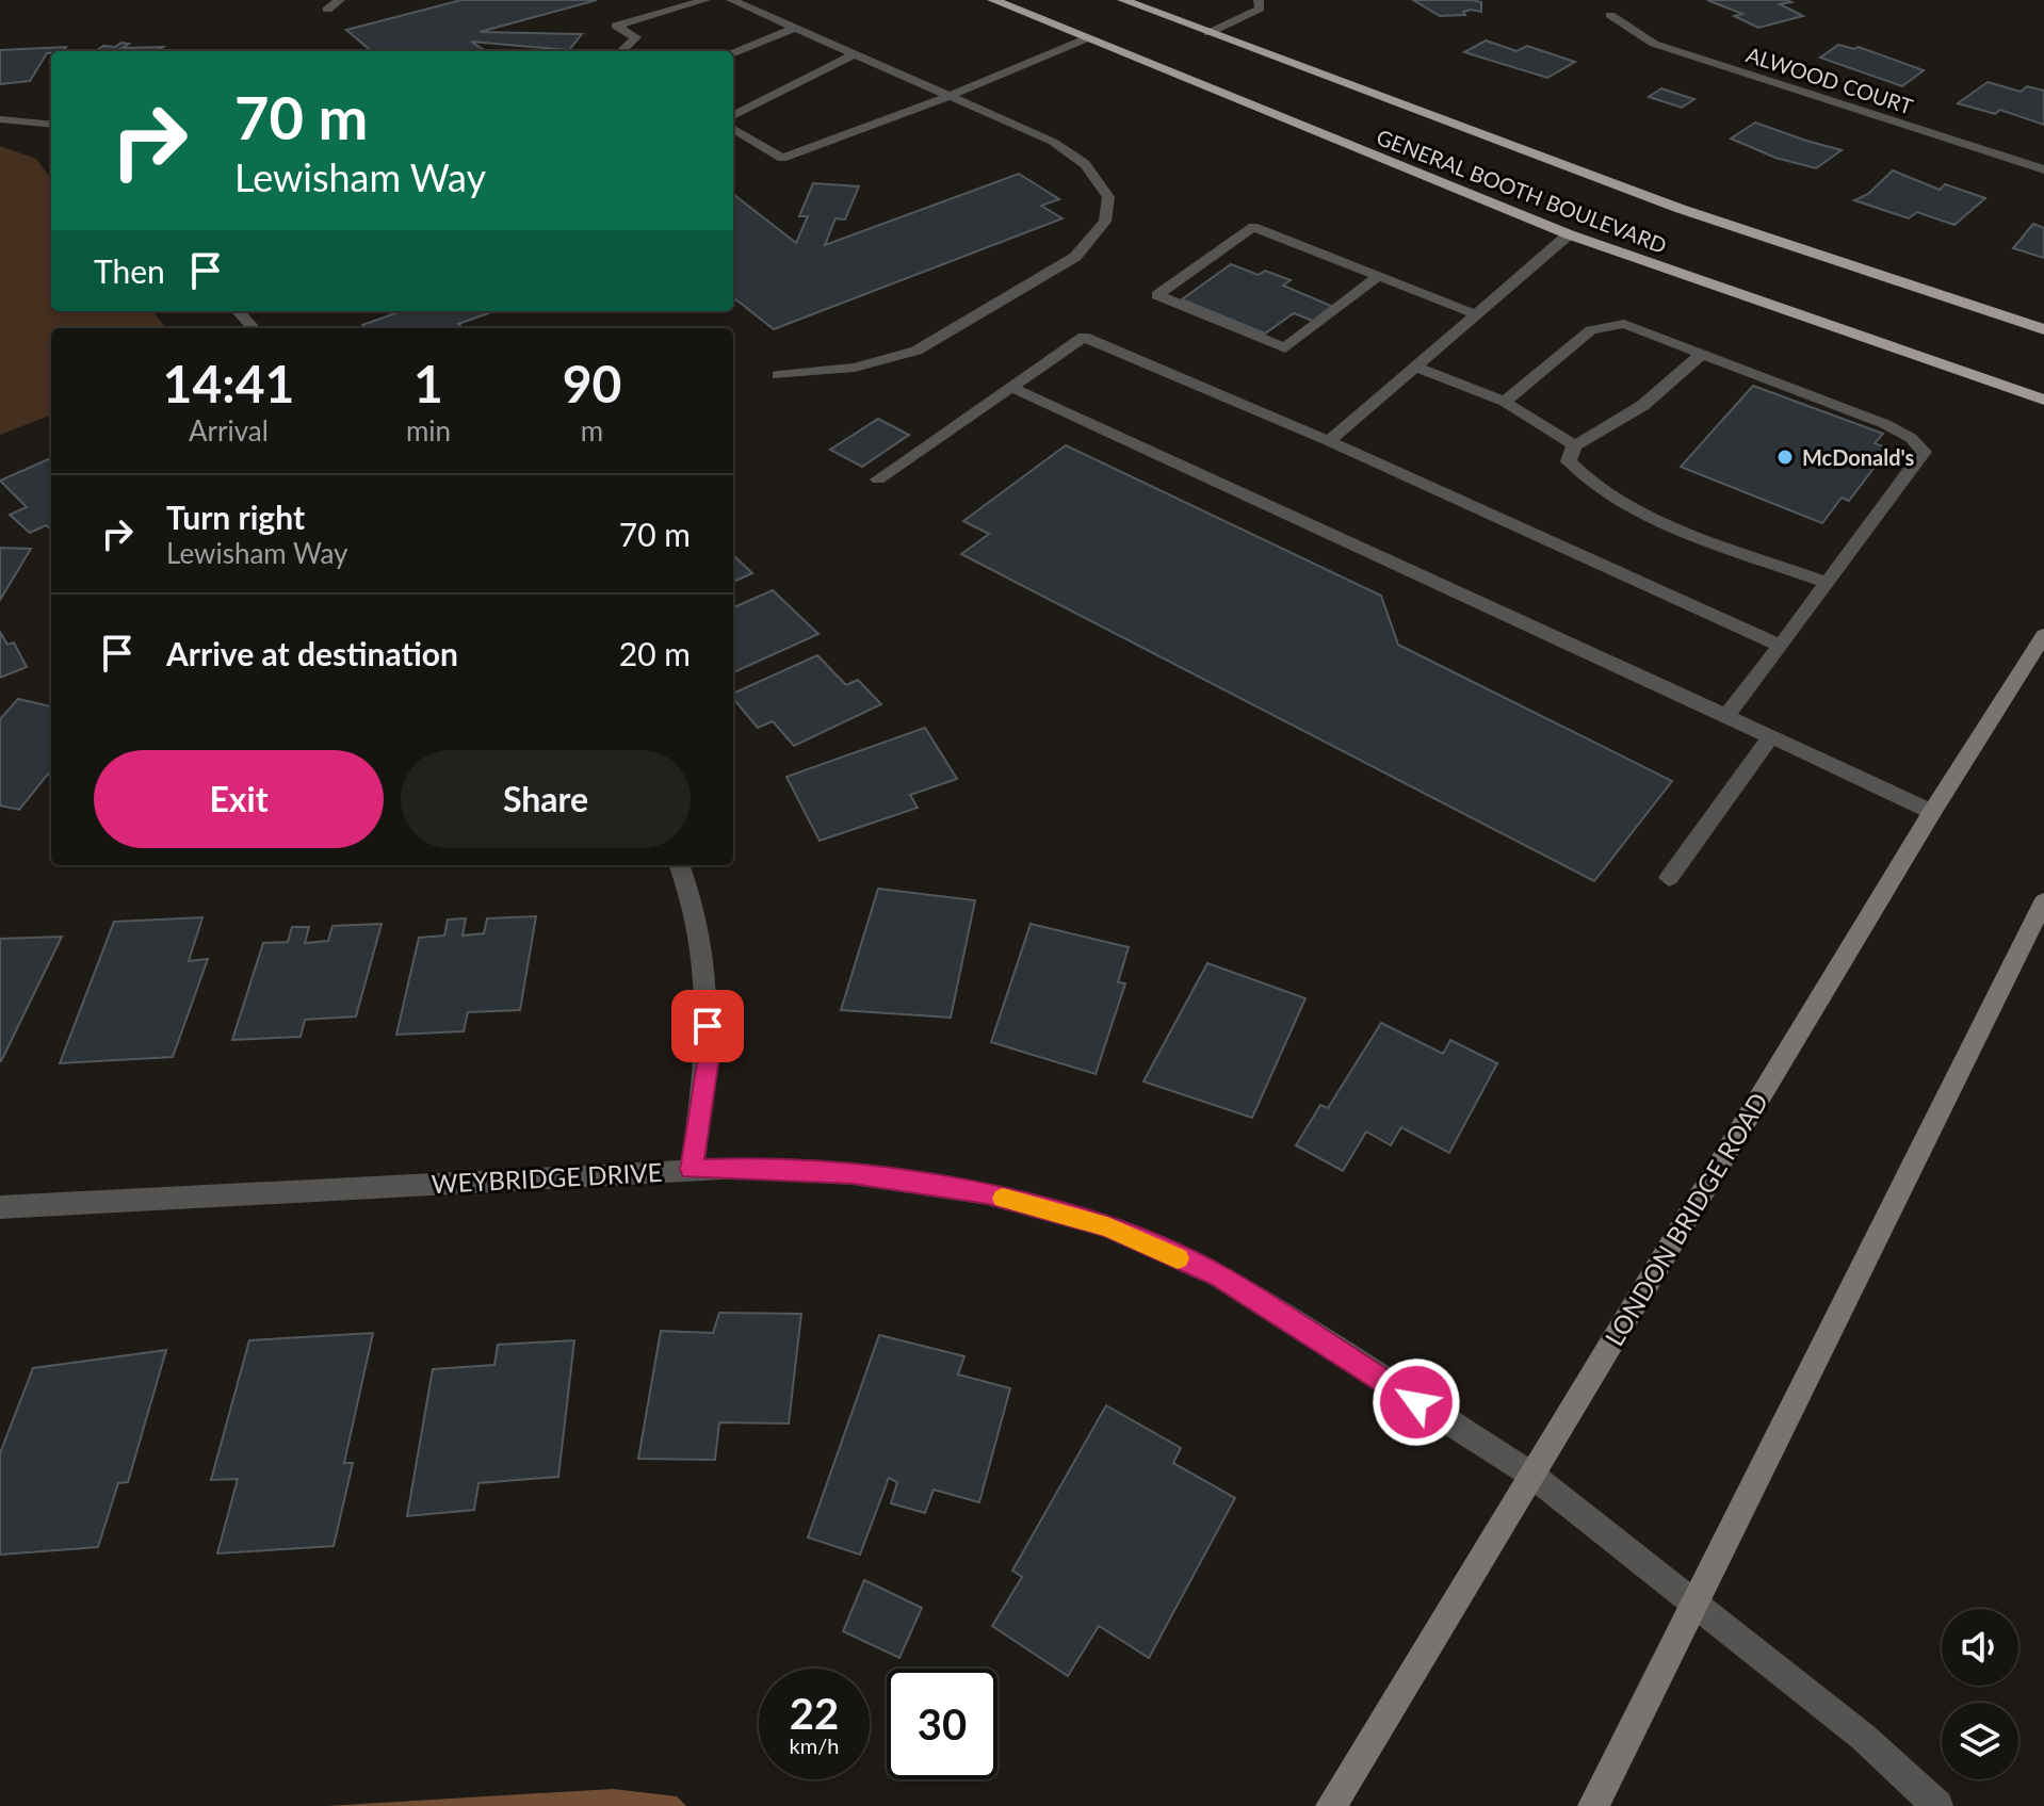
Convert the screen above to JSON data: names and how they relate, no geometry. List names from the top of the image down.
{
  "streets": {
    "highway": ["GENERAL BOOTH BOULEVARD"],
    "main road": ["LONDON BRIDGE ROAD"],
    "street": ["ALWOOD COURT", "WEYBRIDGE DRIVE"]
  },
  "crossings": [
    ["WEYBRIDGE DRIVE", "LONDON BRIDGE ROAD"]
  ],
  "places": ["McDonald's"],
  "page": {
    "turn": ["70 m", "Lewisham Way"],
    "then": "Then",
    "eta": [
      "14:41",
      "Arrival",
      "1",
      "min",
      "90",
      "m"
    ],
    "list": [
      {
        "name": "Turn right",
        "note": "Lewisham Way",
        "value": "70 m"
      },
      {
        "name": "Arrive at destination",
        "value": "20 m"
      }
    ],
    "buttons": ["Exit", "Share"],
    "speed": "22 km/h",
    "limit": "30"
  }
}
